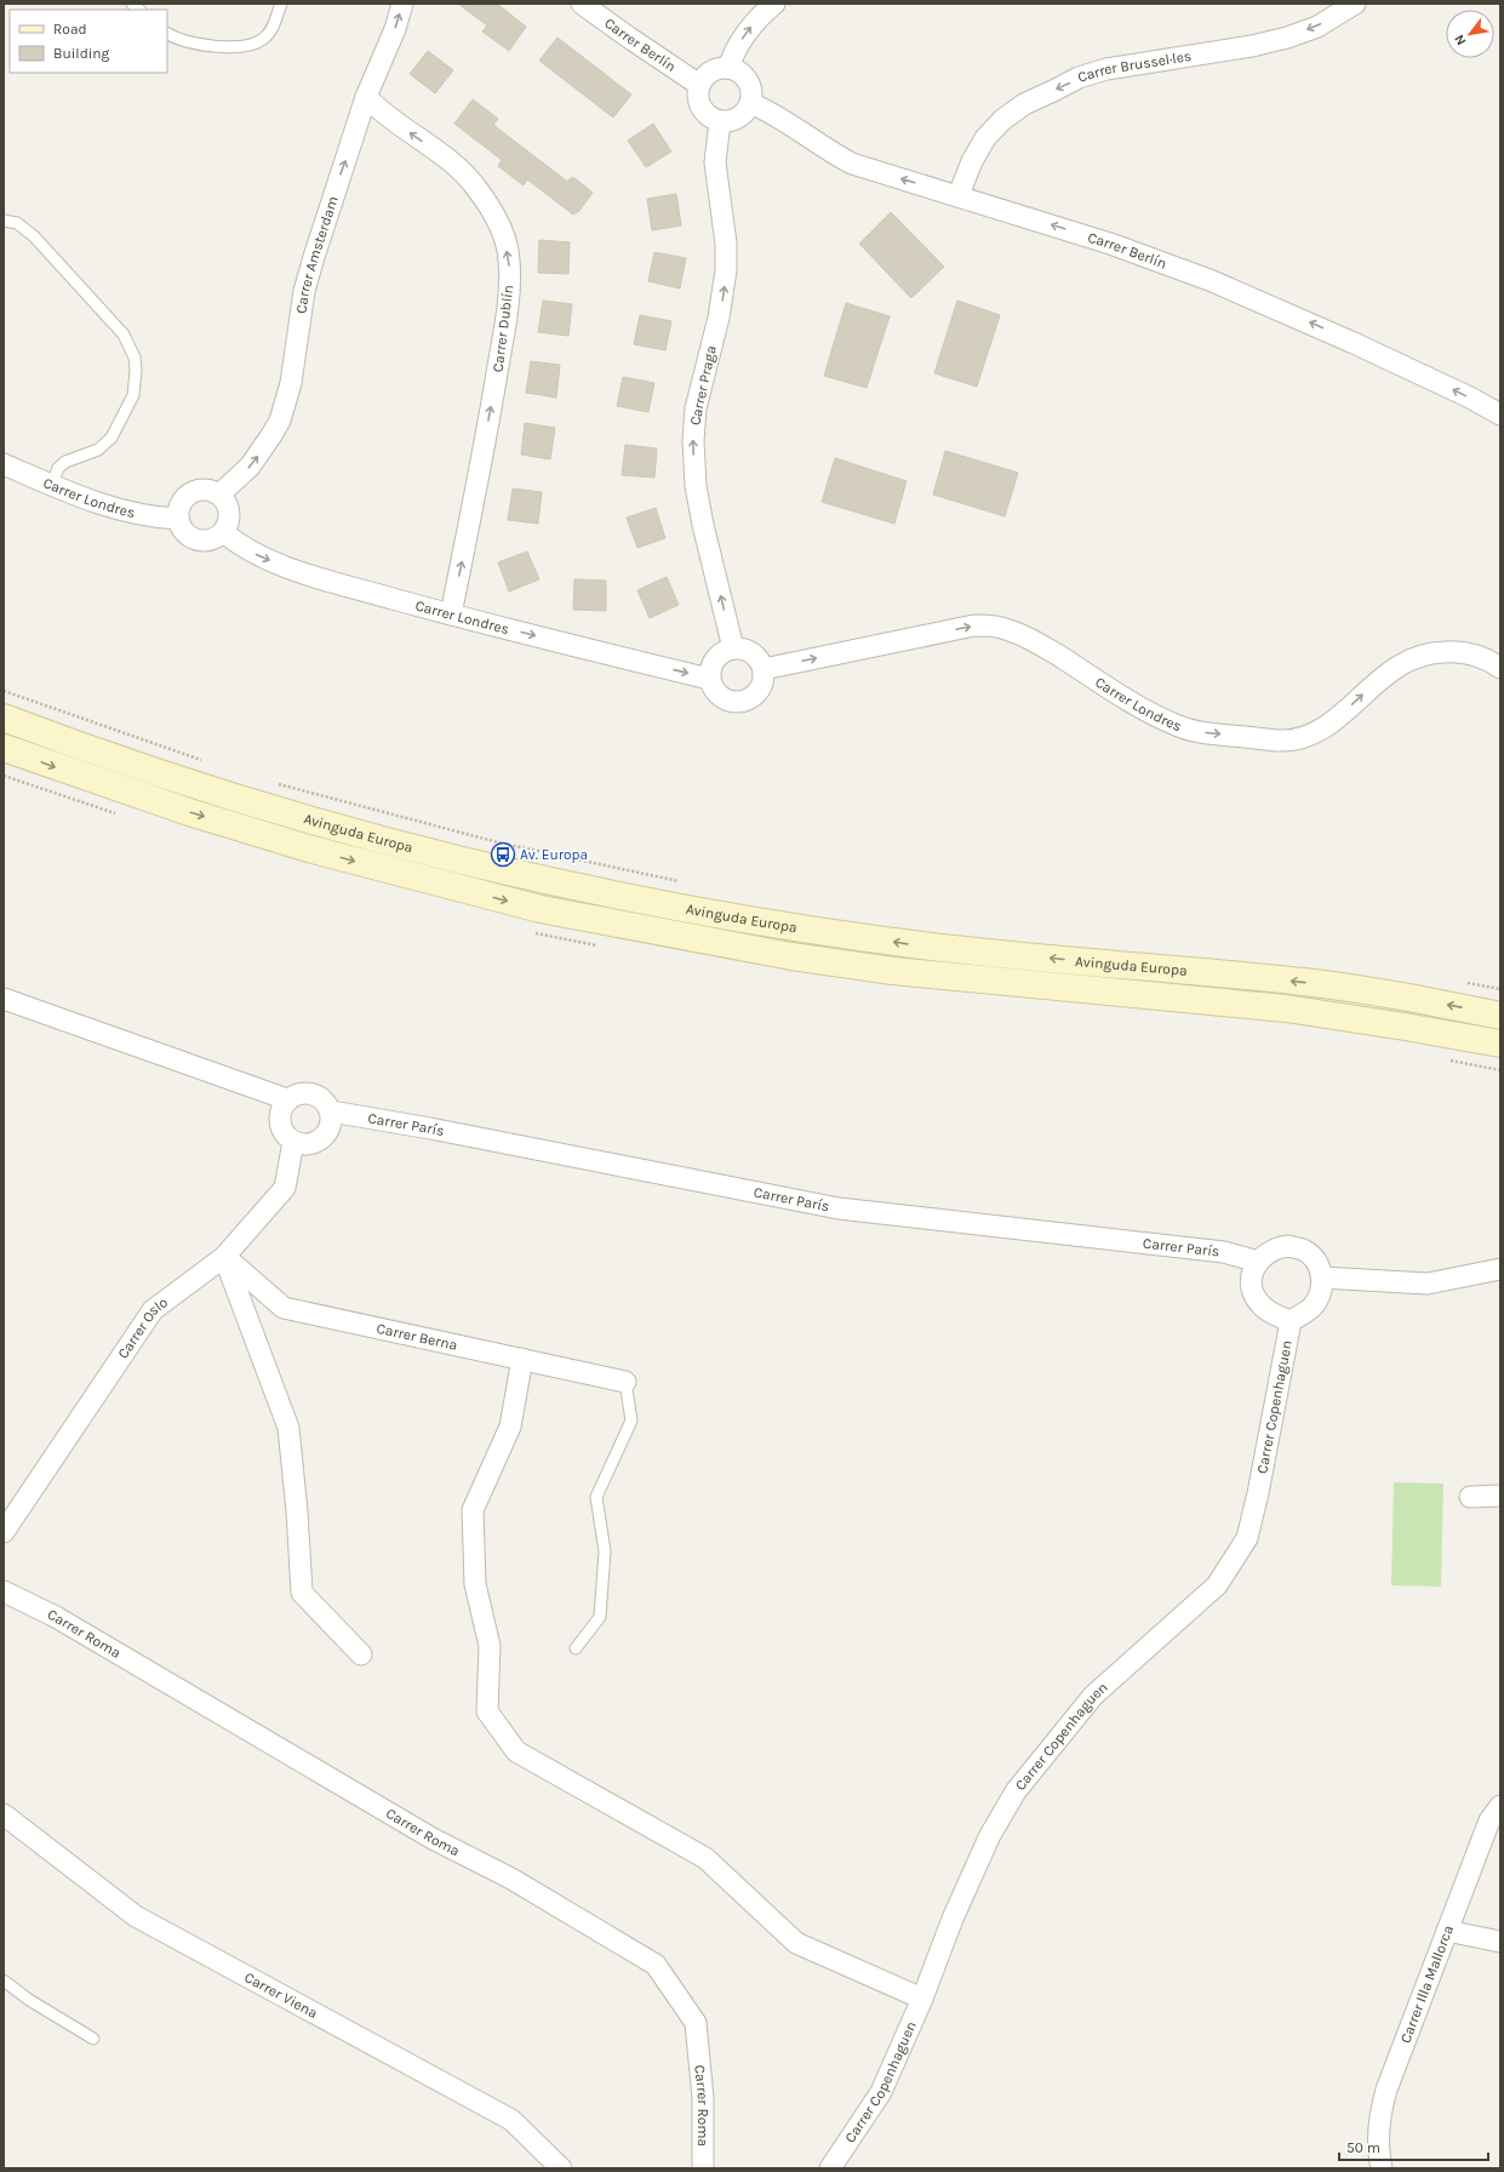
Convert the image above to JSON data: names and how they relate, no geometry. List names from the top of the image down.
{
  "streets": {
    "main road": ["Avinguda Europa"],
    "street": [
      "Carrer Berlín",
      "Carrer Brussel·les",
      "Carrer Amsterdam",
      "Carrer Dublín",
      "Carrer Praga",
      "Carrer Londres",
      "Carrer París",
      "Carrer Oslo",
      "Carrer Berna",
      "Carrer Copenhaguen",
      "Carrer Roma",
      "Carrer Illa Mallorca",
      "Carrer Viena"
    ]
  },
  "crossings": [
    ["Carrer Berlín", "Carrer Brussel·les"],
    ["Carrer Berlín", "Carrer Praga"],
    ["Carrer Amsterdam", "Carrer Dublín"],
    ["Carrer Amsterdam", "Carrer Londres"],
    ["Carrer Dublín", "Carrer Londres"],
    ["Carrer Praga", "Carrer Londres"],
    ["Carrer París", "Carrer Oslo"],
    ["Carrer París", "Carrer Copenhaguen"],
    ["Carrer Oslo", "Carrer Berna"]
  ],
  "one_way": [
    "Carrer Berlín",
    "Carrer Brussel·les",
    "Carrer Amsterdam",
    "Carrer Dublín",
    "Carrer Praga",
    "Carrer Londres"
  ],
  "places": {
    "bus stop": ["Av. Europa"]
  },
  "legend": ["Road", "Building"],
  "scale_bar": "50 m",
  "north": "bottom left"
}
